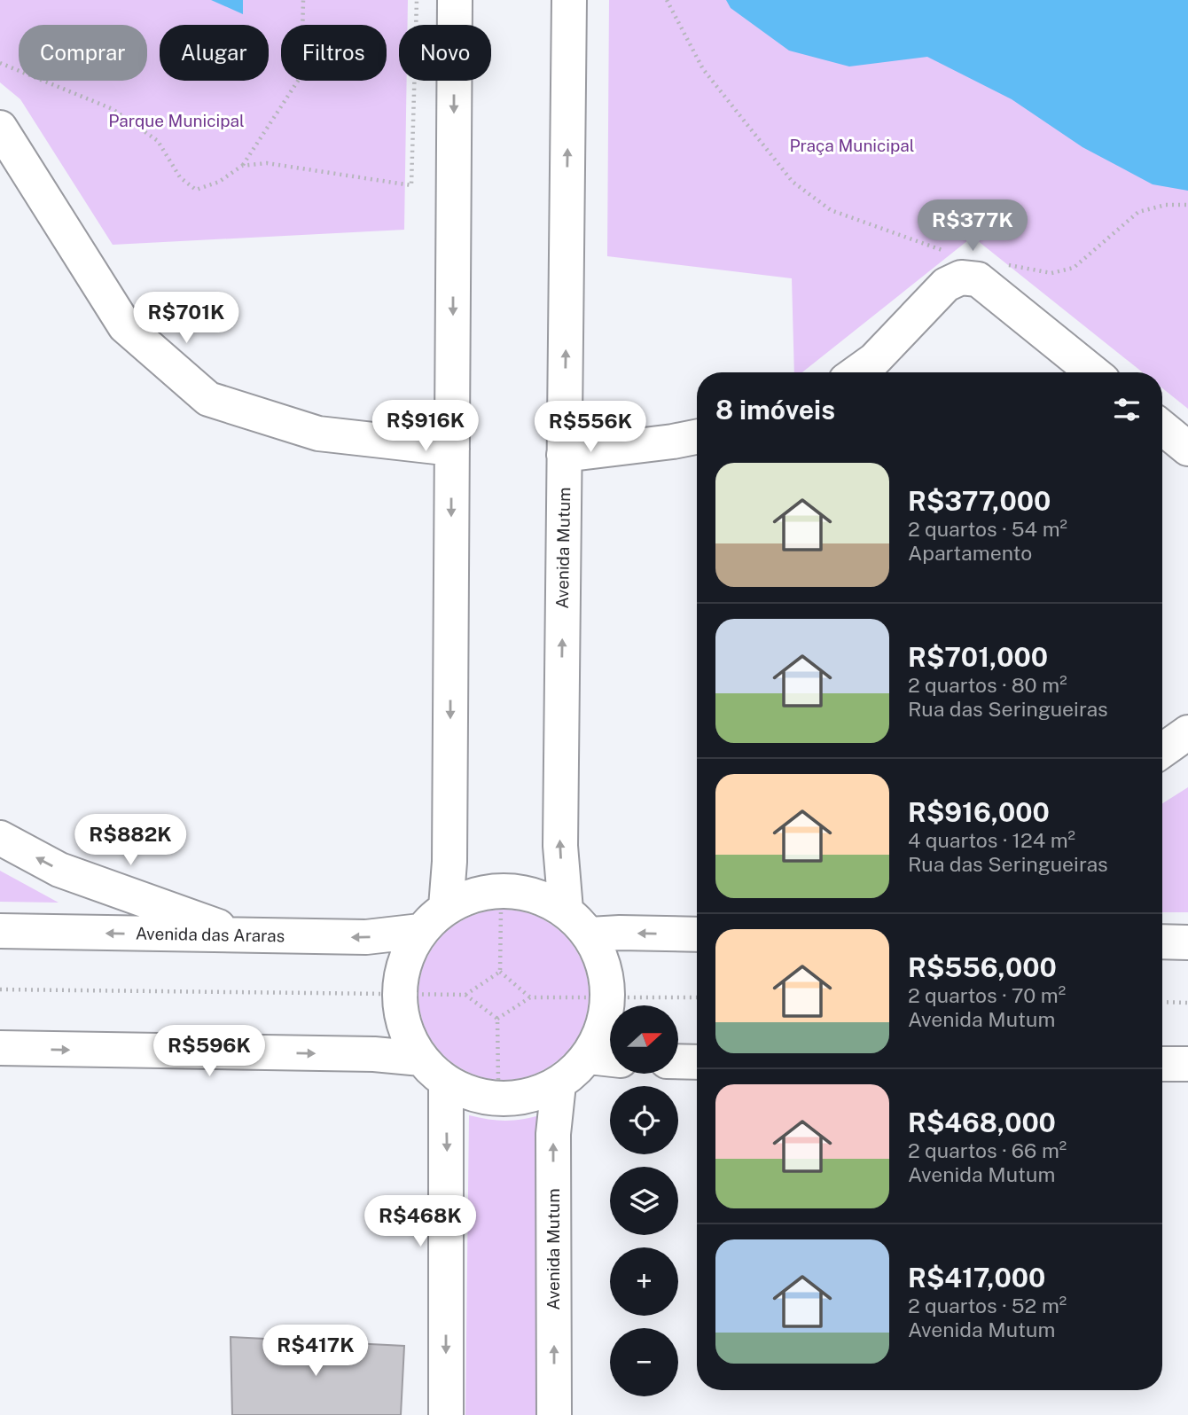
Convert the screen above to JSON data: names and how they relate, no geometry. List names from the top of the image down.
{
  "streets": {
    "street": ["Avenida Mutum", "Avenida das Araras"]
  },
  "parks": ["Parque Municipal", "Praça Municipal"],
  "north": "right",
  "page": {
    "chip": [
      "Comprar",
      "Alugar",
      "Filtros",
      "Novo"
    ],
    "price": [
      "R$377K",
      "R$701K",
      "R$916K",
      "R$556K",
      "R$882K",
      "R$596K",
      "R$468K",
      "R$417K"
    ],
    "heading": "8 imóveis",
    "list": [
      {
        "name": "R$377,000",
        "note": "2 quartos · 54 m² · Apartamento"
      },
      {
        "name": "R$701,000",
        "note": "2 quartos · 80 m² · Rua das Seringueiras"
      },
      {
        "name": "R$916,000",
        "note": "4 quartos · 124 m² · Rua das Seringueiras"
      },
      {
        "name": "R$556,000",
        "note": "2 quartos · 70 m² · Avenida Mutum"
      },
      {
        "name": "R$468,000",
        "note": "2 quartos · 66 m² · Avenida Mutum"
      },
      {
        "name": "R$417,000",
        "note": "2 quartos · 52 m² · Avenida Mutum"
      }
    ],
    "map_buttons": ["+", "−"]
  }
}
